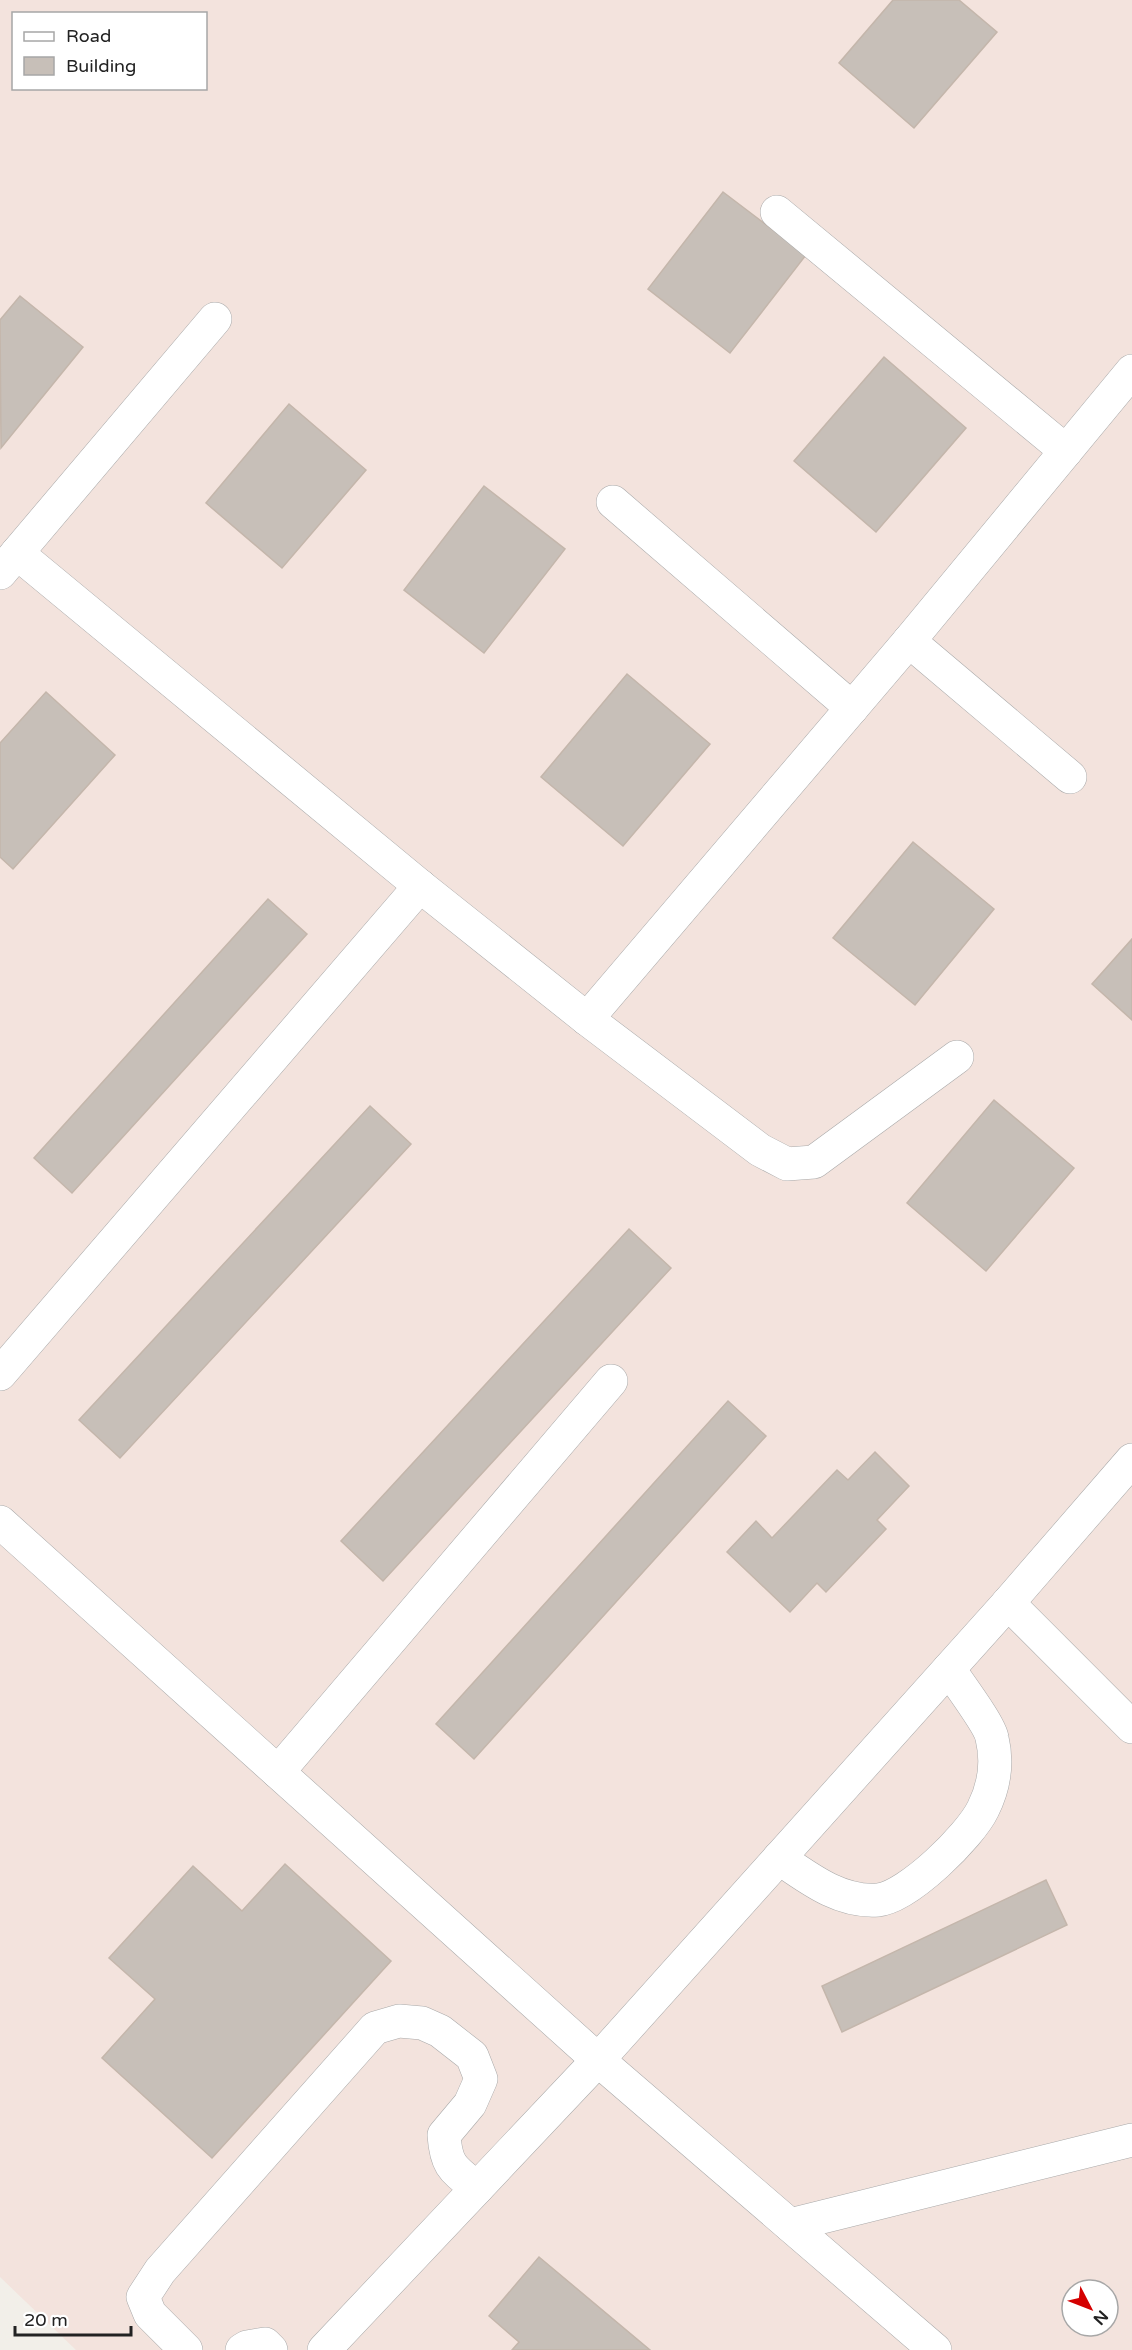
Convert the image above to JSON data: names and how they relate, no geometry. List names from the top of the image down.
{
  "legend": ["Road", "Building"],
  "scale_bar": "20 m",
  "north": "bottom right"
}
